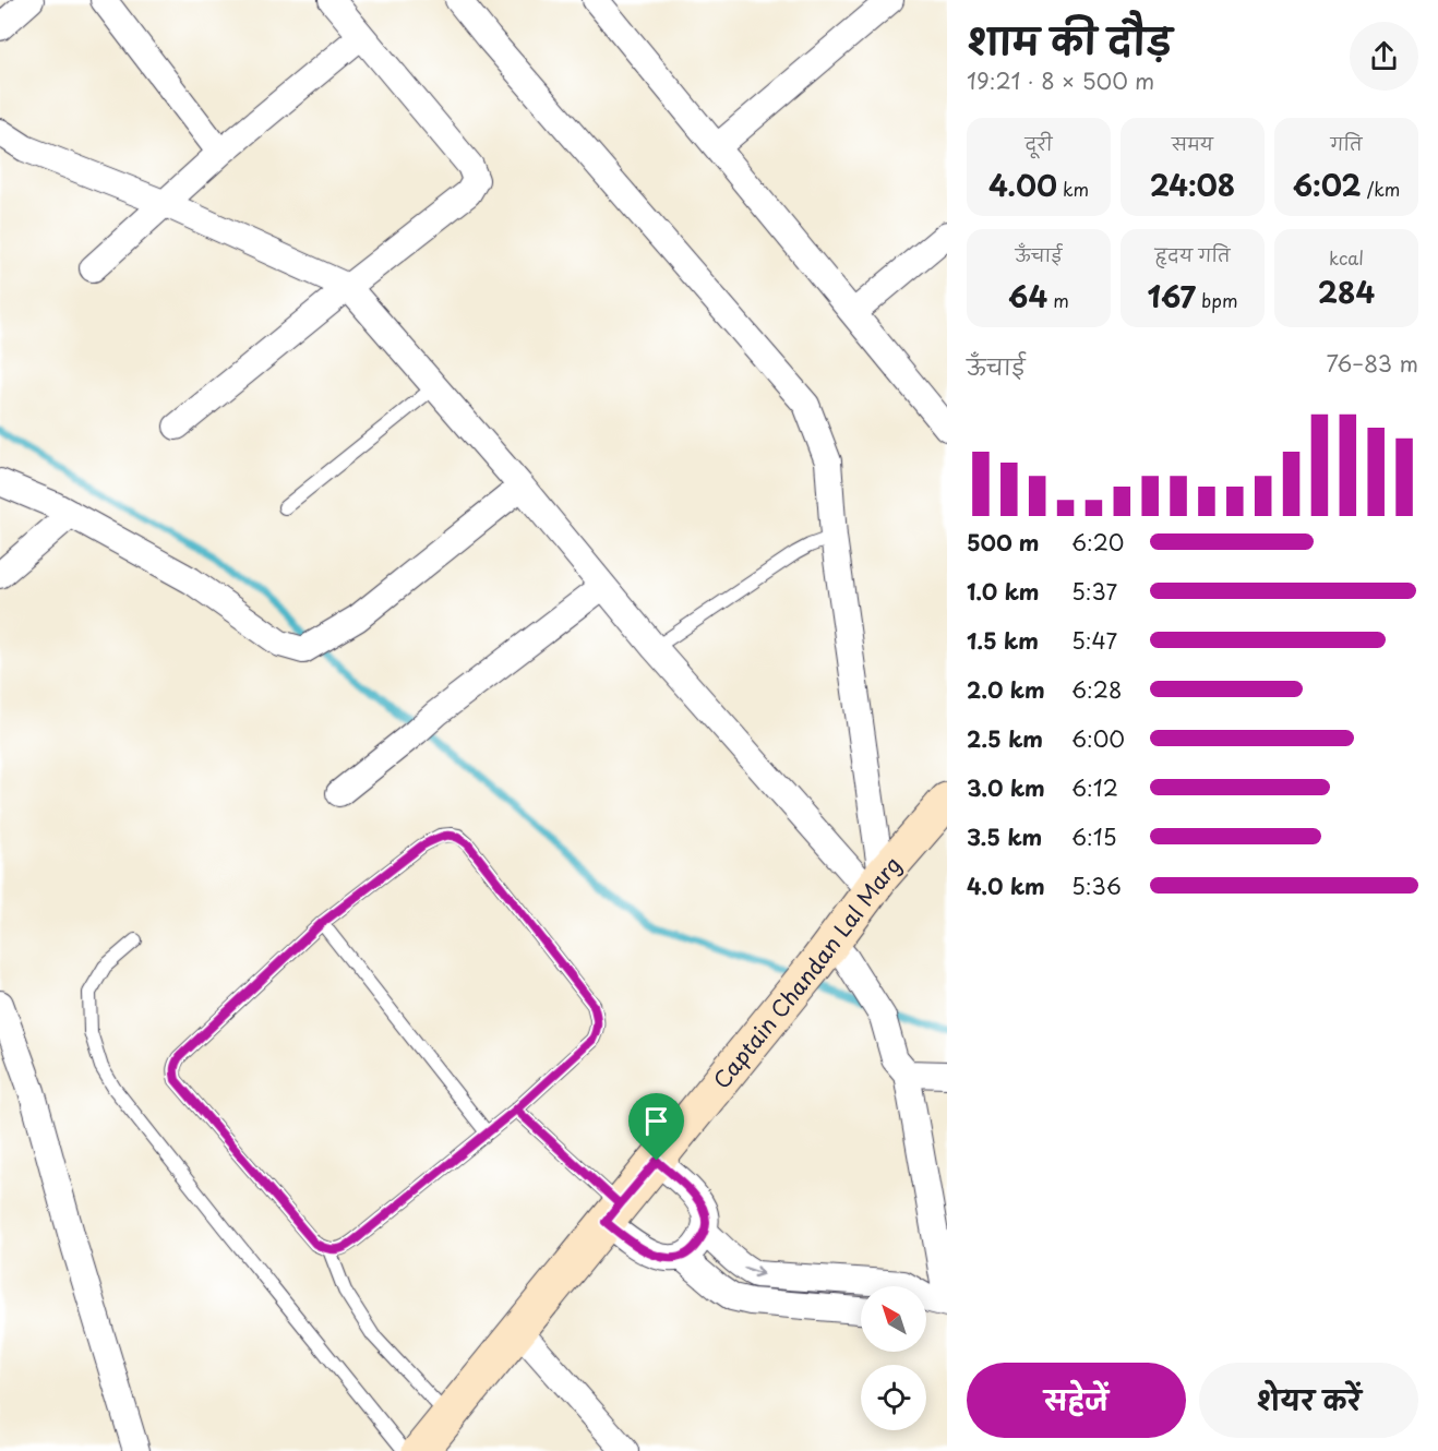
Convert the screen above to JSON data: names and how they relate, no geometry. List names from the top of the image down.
{
  "streets": {
    "street": ["Captain Chandan Lal Marg"]
  },
  "north": "top left",
  "page": {
    "heading": ["शाम की दौड़", "19:21 · 8 × 500 m"],
    "stats": [
      ["दूरी", "4.00 km"],
      ["समय", "24:08"],
      ["गति", "6:02 /km"],
      ["ऊँचाई", "64 m"],
      ["हृदय गति", "167 bpm"],
      ["kcal", "284"]
    ],
    "chart": ["ऊँचाई", "76–83 m"],
    "list": [
      {
        "name": "500 m",
        "note": "6:20"
      },
      {
        "name": "1.0 km",
        "note": "5:37"
      },
      {
        "name": "1.5 km",
        "note": "5:47"
      },
      {
        "name": "2.0 km",
        "note": "6:28"
      },
      {
        "name": "2.5 km",
        "note": "6:00"
      },
      {
        "name": "3.0 km",
        "note": "6:12"
      },
      {
        "name": "3.5 km",
        "note": "6:15"
      },
      {
        "name": "4.0 km",
        "note": "5:36"
      }
    ],
    "buttons": ["सहेजें", "शेयर करें"]
  }
}
